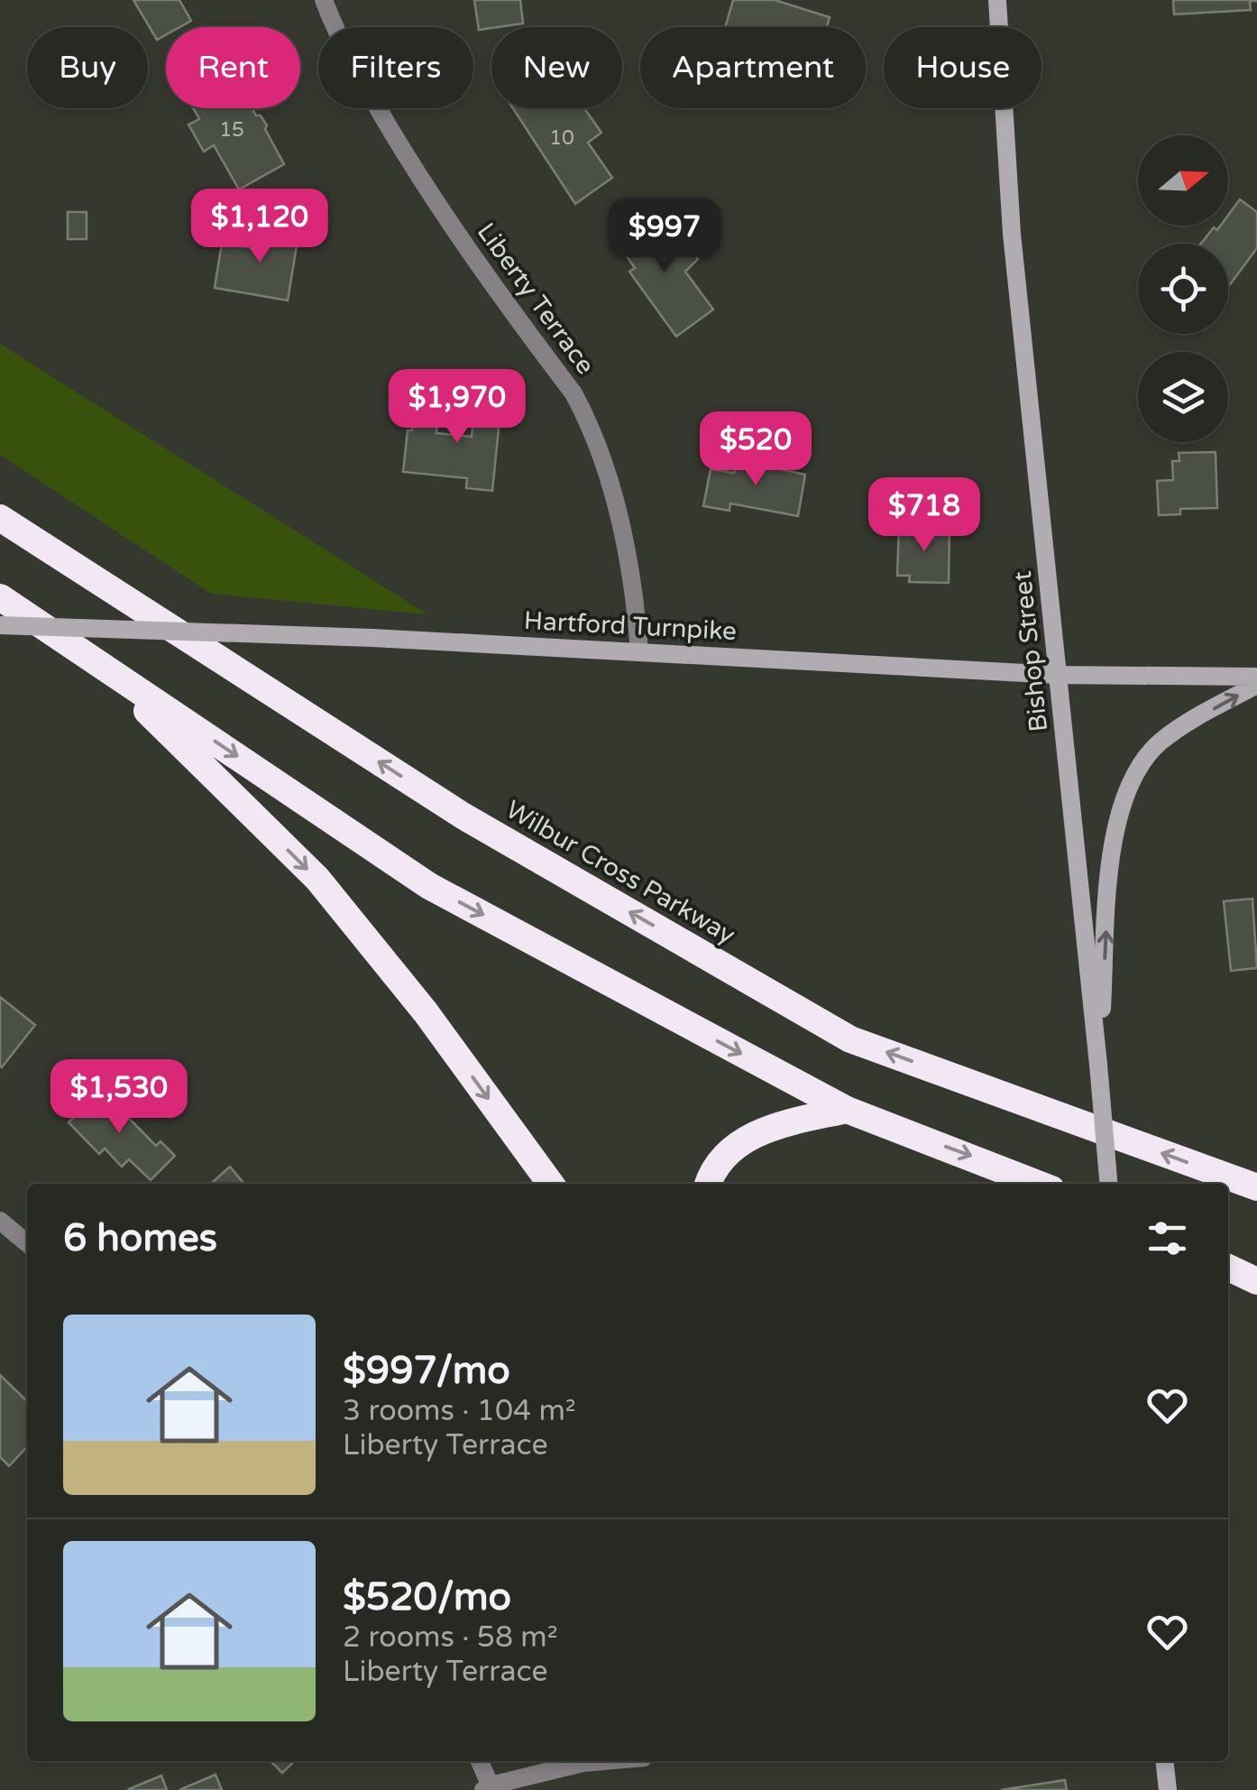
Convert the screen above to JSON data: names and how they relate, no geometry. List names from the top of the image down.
{
  "streets": {
    "highway": ["Wilbur Cross Parkway"],
    "main road": ["Hartford Turnpike", "Bishop Street"],
    "street": ["Liberty Terrace"]
  },
  "crossings": [
    ["Liberty Terrace", "Hartford Turnpike"],
    ["Hartford Turnpike", "Bishop Street"]
  ],
  "house_numbers": ["15", "10"],
  "north": "right",
  "page": {
    "chip": [
      "Buy",
      "Rent",
      "Filters",
      "New",
      "Apartment",
      "House"
    ],
    "price": [
      "$1,120",
      "$997",
      "$1,970",
      "$520",
      "$718",
      "$1,530"
    ],
    "heading": "6 homes",
    "list": [
      {
        "name": "$997/mo",
        "note": "3 rooms · 104 m² · Liberty Terrace"
      },
      {
        "name": "$520/mo",
        "note": "2 rooms · 58 m² · Liberty Terrace"
      }
    ]
  }
}
